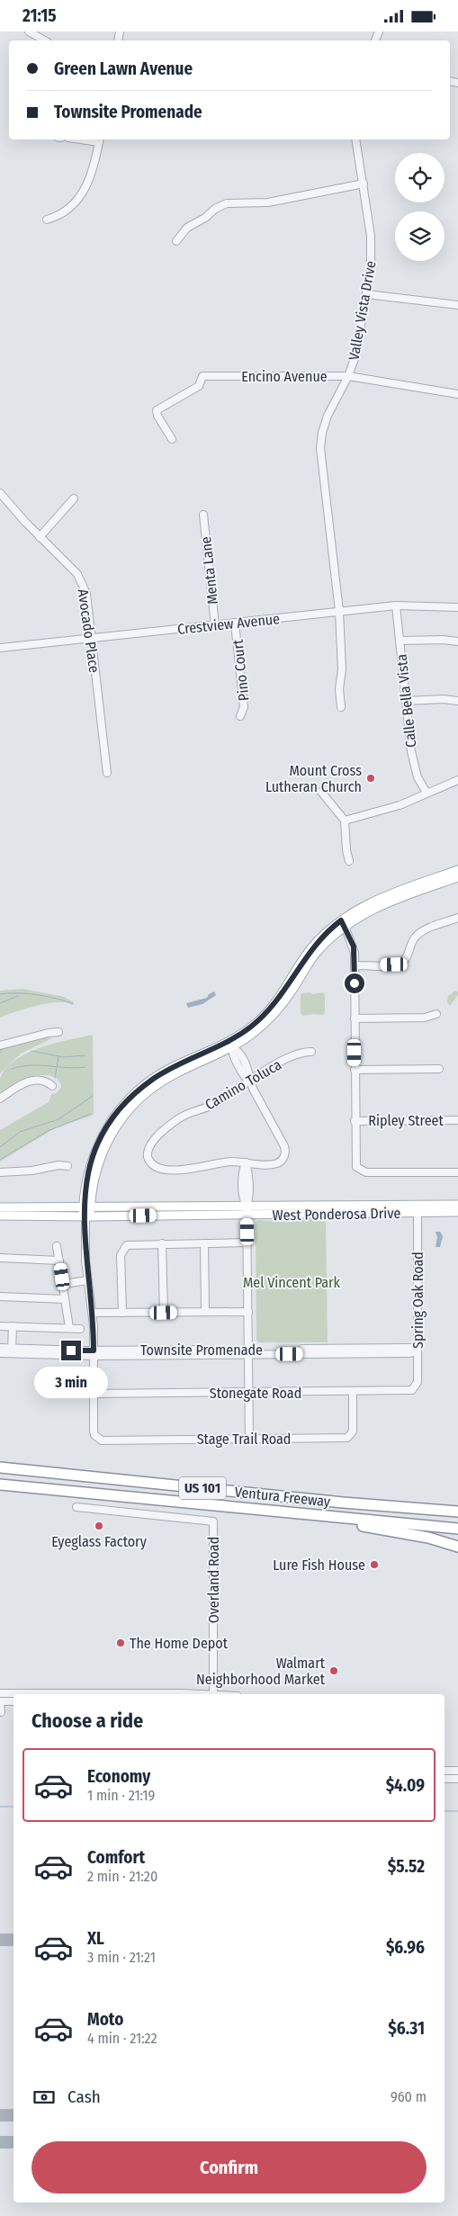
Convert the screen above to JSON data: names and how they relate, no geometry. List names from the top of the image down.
{
  "streets": {
    "highway": ["US 101", "Ventura Freeway"],
    "main road": ["West Ponderosa Drive"],
    "street": [
      "Valley Vista Drive",
      "Encino Avenue",
      "Menta Lane",
      "Crestview Avenue",
      "Avocado Place",
      "Pino Court",
      "Calle Bella Vista",
      "Camino Toluca",
      "Ripley Street",
      "Spring Oak Road",
      "Townsite Promenade",
      "Stonegate Road",
      "Stage Trail Road",
      "Overland Road"
    ]
  },
  "crossings": [
    ["Valley Vista Drive", "Encino Avenue"],
    ["Valley Vista Drive", "Crestview Avenue"],
    ["Menta Lane", "Crestview Avenue"],
    ["Crestview Avenue", "Avocado Place"],
    ["Crestview Avenue", "Pino Court"],
    ["Crestview Avenue", "Calle Bella Vista"],
    ["West Ponderosa Drive", "Spring Oak Road"],
    ["Spring Oak Road", "Townsite Promenade"],
    ["Spring Oak Road", "Stonegate Road"],
    ["Stonegate Road", "Stage Trail Road"]
  ],
  "parks": ["Mel Vincent Park"],
  "places": [
    "Mount Cross Lutheran Church",
    "Eyeglass Factory",
    "Lure Fish House",
    "The Home Depot",
    "Walmart Neighborhood Market"
  ],
  "page": {
    "status": "21:15",
    "banner": ["Green Lawn Avenue", "Townsite Promenade"],
    "bubble": "3 min",
    "heading": "Choose a ride",
    "list": [
      {
        "name": "Economy",
        "note": "1 min · 21:19",
        "value": "$4.09"
      },
      {
        "name": "Comfort",
        "note": "2 min · 21:20",
        "value": "$5.52"
      },
      {
        "name": "XL",
        "note": "3 min · 21:21",
        "value": "$6.96"
      },
      {
        "name": "Moto",
        "note": "4 min · 21:22",
        "value": "$6.31"
      }
    ],
    "pay": ["Cash", "960 m"],
    "buttons": "Confirm"
  }
}
